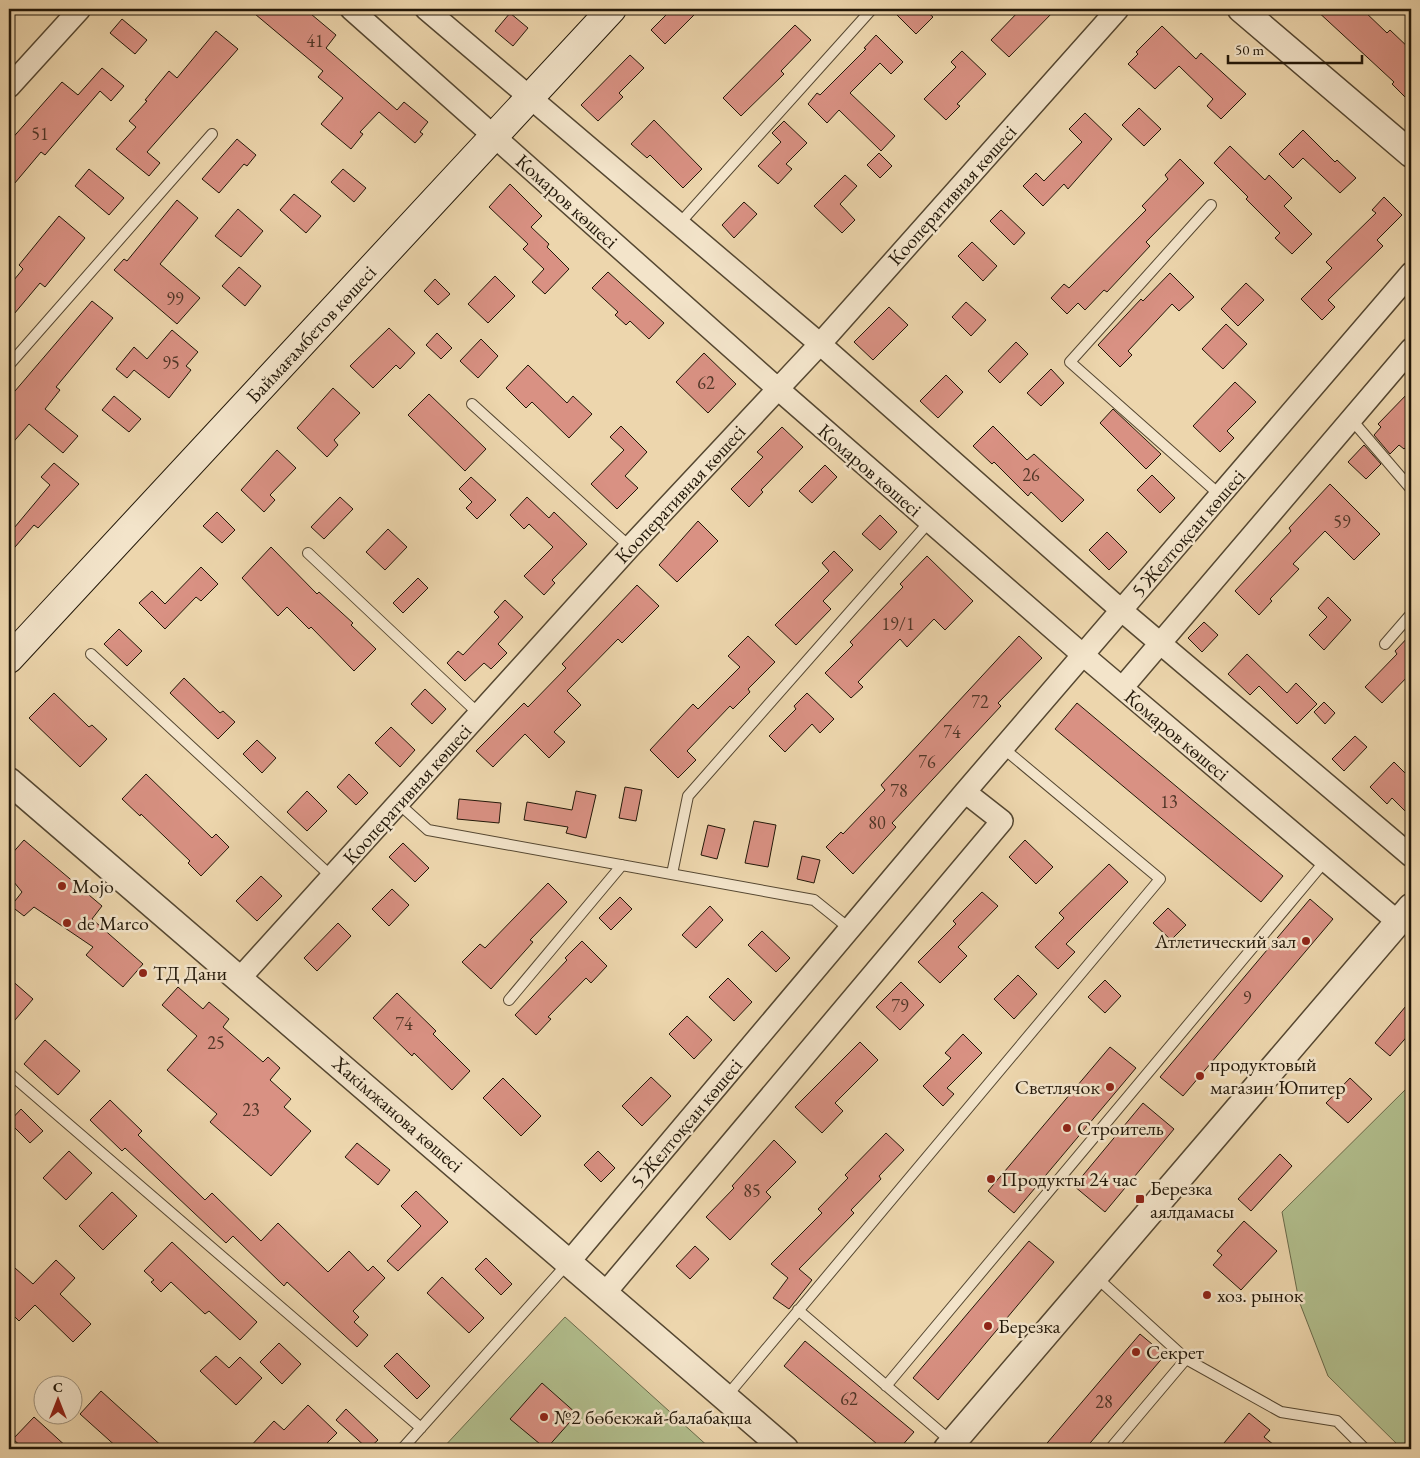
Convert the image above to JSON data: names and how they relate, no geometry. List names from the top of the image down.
{
  "streets": {
    "main road": ["Баймағамбетов көшесі"],
    "street": [
      "Кооперативная көшесі",
      "Комаров көшесі",
      "5 Желтоқсан көшесі",
      "Хакімжанова көшесі"
    ]
  },
  "crossings": [
    ["Кооперативная көшесі", "Комаров көшесі"],
    ["Кооперативная көшесі", "Хакімжанова көшесі"],
    ["Комаров көшесі", "Баймағамбетов көшесі"],
    ["Комаров көшесі", "5 Желтоқсан көшесі"],
    ["5 Желтоқсан көшесі", "Хакімжанова көшесі"]
  ],
  "places": {
    "other": [
      "Mojo",
      "de Marco",
      "Атлетический зал",
      "ТД Дани",
      "продуктовый магазин Юпитер",
      "Светлячок",
      "Строитель",
      "Продукты 24 час",
      "хоз. рынок",
      "Березка",
      "Секрет",
      "№2 бөбекжай-балабақша"
    ],
    "transit": ["Березка аялдамасы"]
  },
  "house_numbers": [
    "41",
    "51",
    "99",
    "95",
    "62",
    "26",
    "59",
    "19/1",
    "72",
    "74",
    "76",
    "78",
    "13",
    "80",
    "9",
    "79",
    "74",
    "25",
    "23",
    "85",
    "62",
    "28"
  ],
  "scale_bar": "50 m",
  "north": "top"
}
